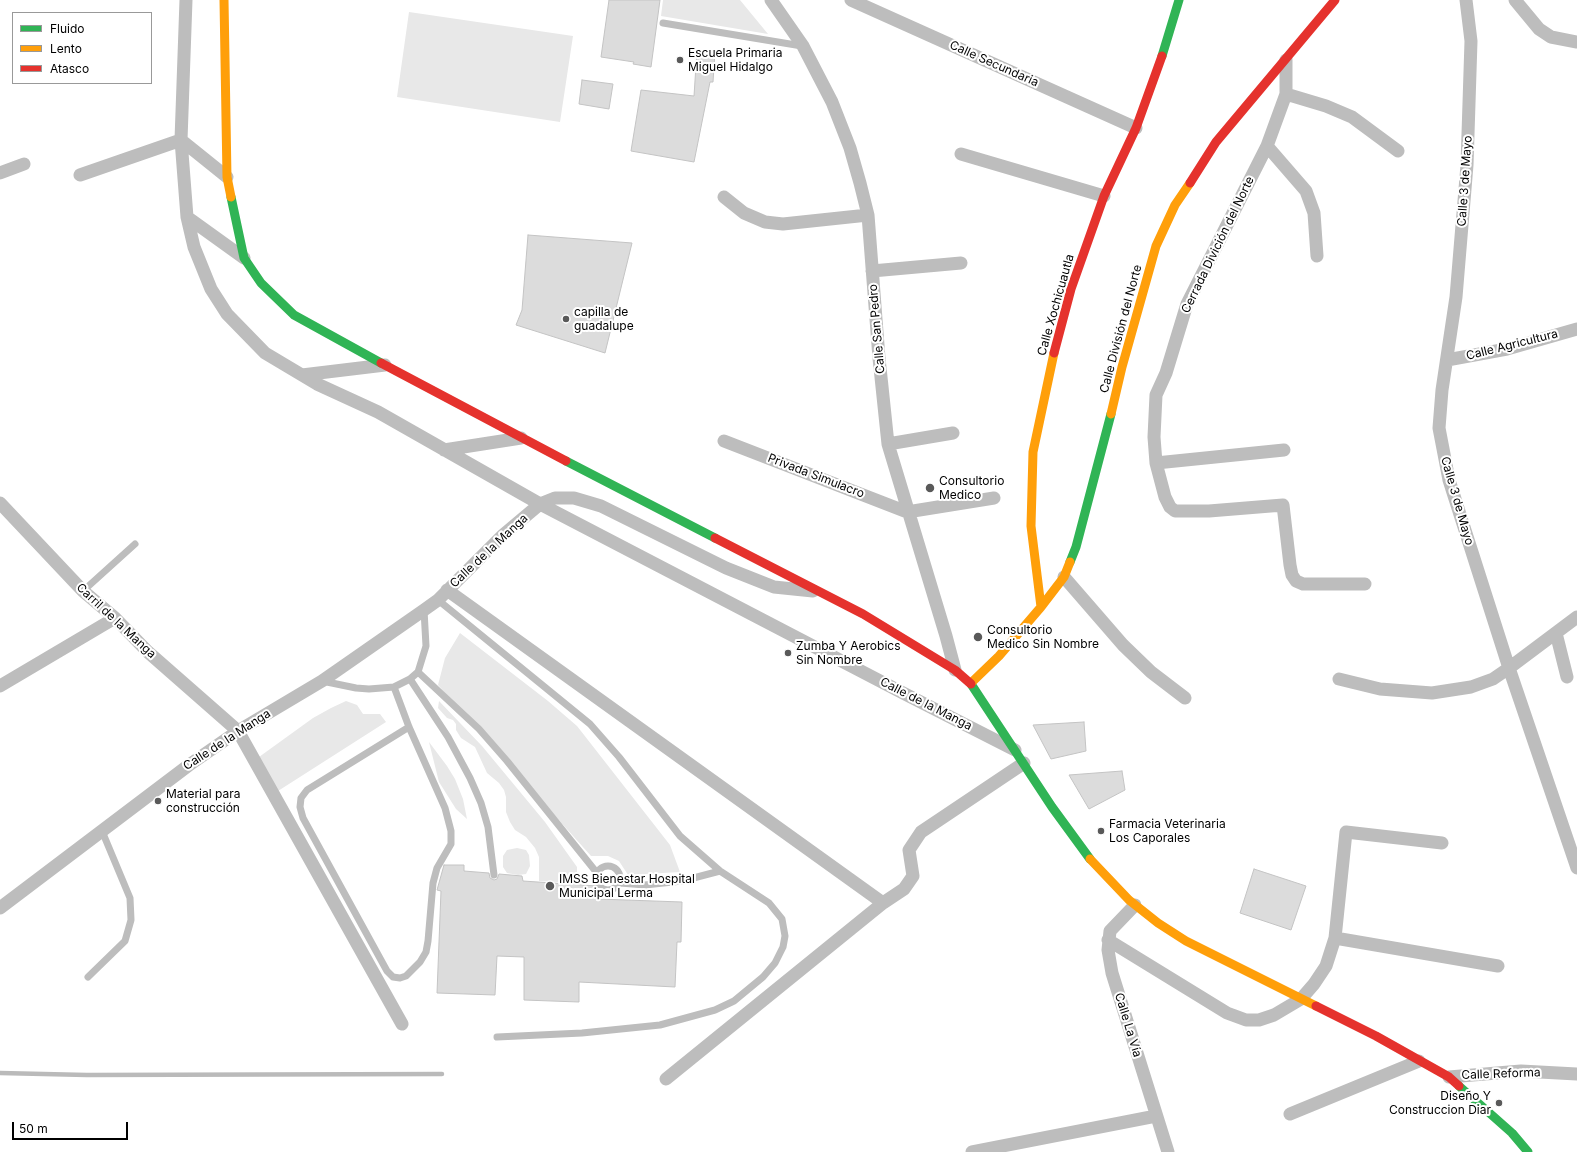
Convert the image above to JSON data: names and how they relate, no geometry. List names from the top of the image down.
{
  "streets": {
    "main road": ["Calle Xochicuautla", "Calle División del Norte"],
    "street": [
      "Calle Secundaria",
      "Calle 3 de Mayo",
      "Cerrada Divición del Norte",
      "Calle San Pedro",
      "Calle Agricultura",
      "Privada Simulacro",
      "Calle de la Manga",
      "Carril de la Manga",
      "Calle La Vía",
      "Calle Reforma"
    ]
  },
  "crossings": [
    ["Calle Secundaria", "Calle Xochicuautla"],
    ["Calle 3 de Mayo", "Calle Agricultura"],
    ["Cerrada Divición del Norte", "Calle División del Norte"],
    ["Calle Xochicuautla", "Calle División del Norte"],
    ["Calle San Pedro", "Privada Simulacro"],
    ["Calle de la Manga", "Carril de la Manga"]
  ],
  "places": [
    "Escuela Primaria Miguel Hidalgo",
    "capilla de guadalupe",
    "Consultorio Medico",
    "Consultorio Medico Sin Nombre",
    "Zumba Y Aerobics Sin Nombre",
    "Material para construcción",
    "Farmacia Veterinaria Los Caporales",
    "IMSS Bienestar Hospital Municipal Lerma",
    "Diseño Y Construccion Diar"
  ],
  "legend": ["Fluido", "Lento", "Atasco"],
  "scale_bar": "50 m"
}
